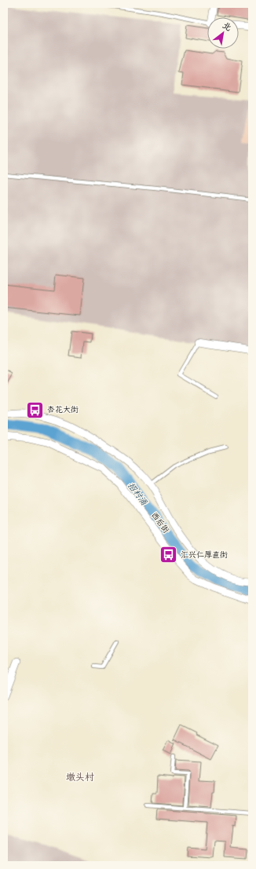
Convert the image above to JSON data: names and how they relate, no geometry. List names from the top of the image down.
{
  "streets": {
    "street": ["西后街"]
  },
  "districts": ["墩头村"],
  "water": ["招村涌"],
  "places": {
    "bus stop": ["杏花大街", "汇兴仁厚直街"]
  },
  "north": "top right"
}
